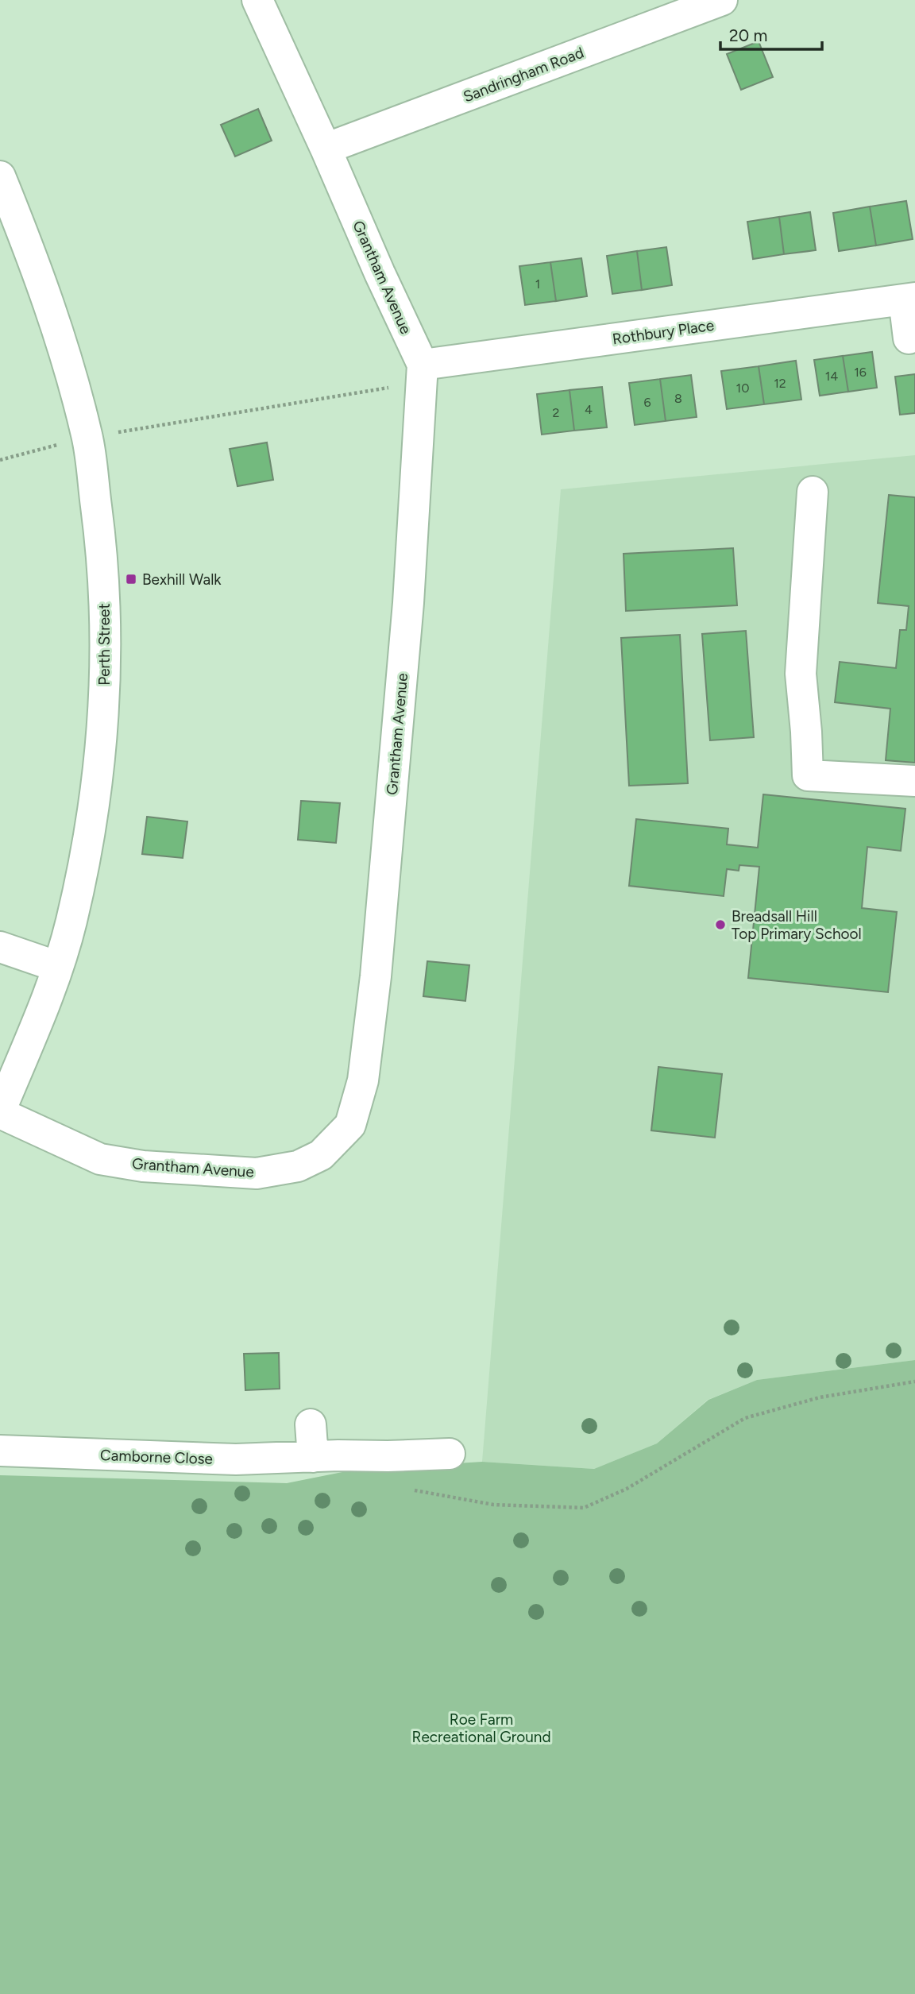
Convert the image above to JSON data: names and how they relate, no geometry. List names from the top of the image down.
{
  "streets": {
    "street": [
      "Sandringham Road",
      "Grantham Avenue",
      "Rothbury Place",
      "Perth Street",
      "Camborne Close"
    ]
  },
  "crossings": [
    ["Sandringham Road", "Grantham Avenue"],
    ["Grantham Avenue", "Rothbury Place"],
    ["Grantham Avenue", "Perth Street"]
  ],
  "parks": ["Roe Farm Recreational Ground"],
  "places": {
    "transit": ["Bexhill Walk"],
    "other": ["Breadsall Hill Top Primary School"]
  },
  "house_numbers": [
    "1",
    "16",
    "14",
    "12",
    "10",
    "8",
    "6",
    "4",
    "2"
  ],
  "scale_bar": "20 m"
}
